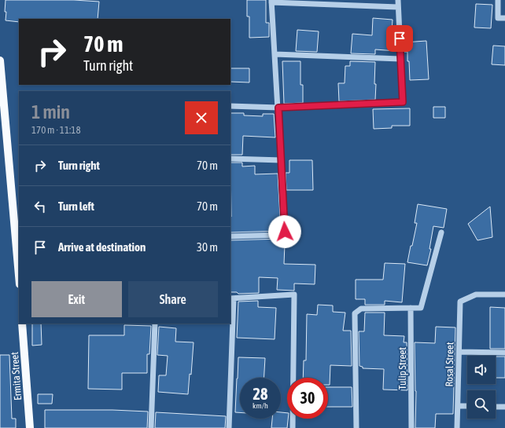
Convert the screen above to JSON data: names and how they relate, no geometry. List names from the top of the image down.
{
  "streets": {
    "main road": ["Ermita Street"],
    "street": ["Rosal Street", "Tulip Street"]
  },
  "page": {
    "turn": ["70 m", "Turn right"],
    "heading": ["1 min", "170 m · 11:18"],
    "list": [
      {
        "name": "Turn right",
        "value": "70 m"
      },
      {
        "name": "Turn left",
        "value": "70 m"
      },
      {
        "name": "Arrive at destination",
        "value": "30 m"
      }
    ],
    "buttons": ["Exit", "Share"],
    "speed": "28 km/h",
    "limit": "30"
  }
}
